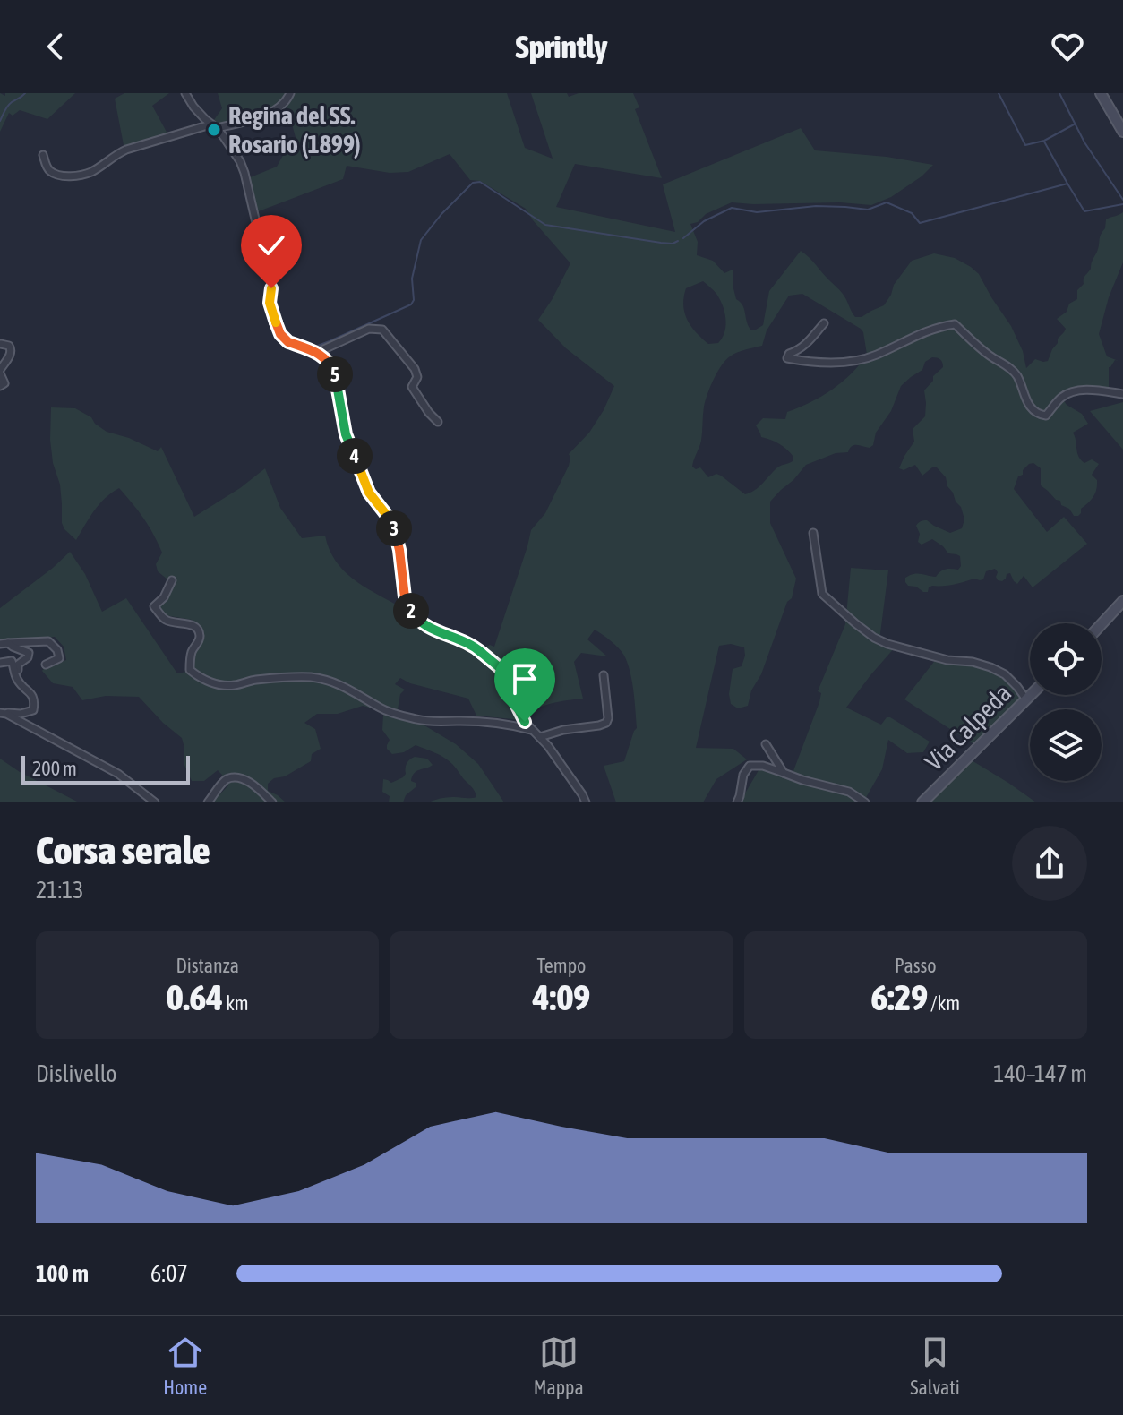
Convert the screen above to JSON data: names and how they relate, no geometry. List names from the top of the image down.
{
  "streets": {
    "street": ["Via Calpeda"]
  },
  "places": ["Regina del SS. Rosario (1899)"],
  "scale_bar": "200 m",
  "page": {
    "header": "Sprintly",
    "pins": [
      "5",
      "4",
      "3",
      "2"
    ],
    "scale": "200 m",
    "heading": ["Corsa serale", "21:13"],
    "stats": [
      ["Distanza", "0.64 km"],
      ["Tempo", "4:09"],
      ["Passo", "6:29 /km"]
    ],
    "chart": ["Dislivello", "140–147 m"],
    "list": [
      {
        "name": "100 m",
        "note": "6:07"
      }
    ],
    "tabs": ["Home", "Mappa", "Salvati"]
  }
}
